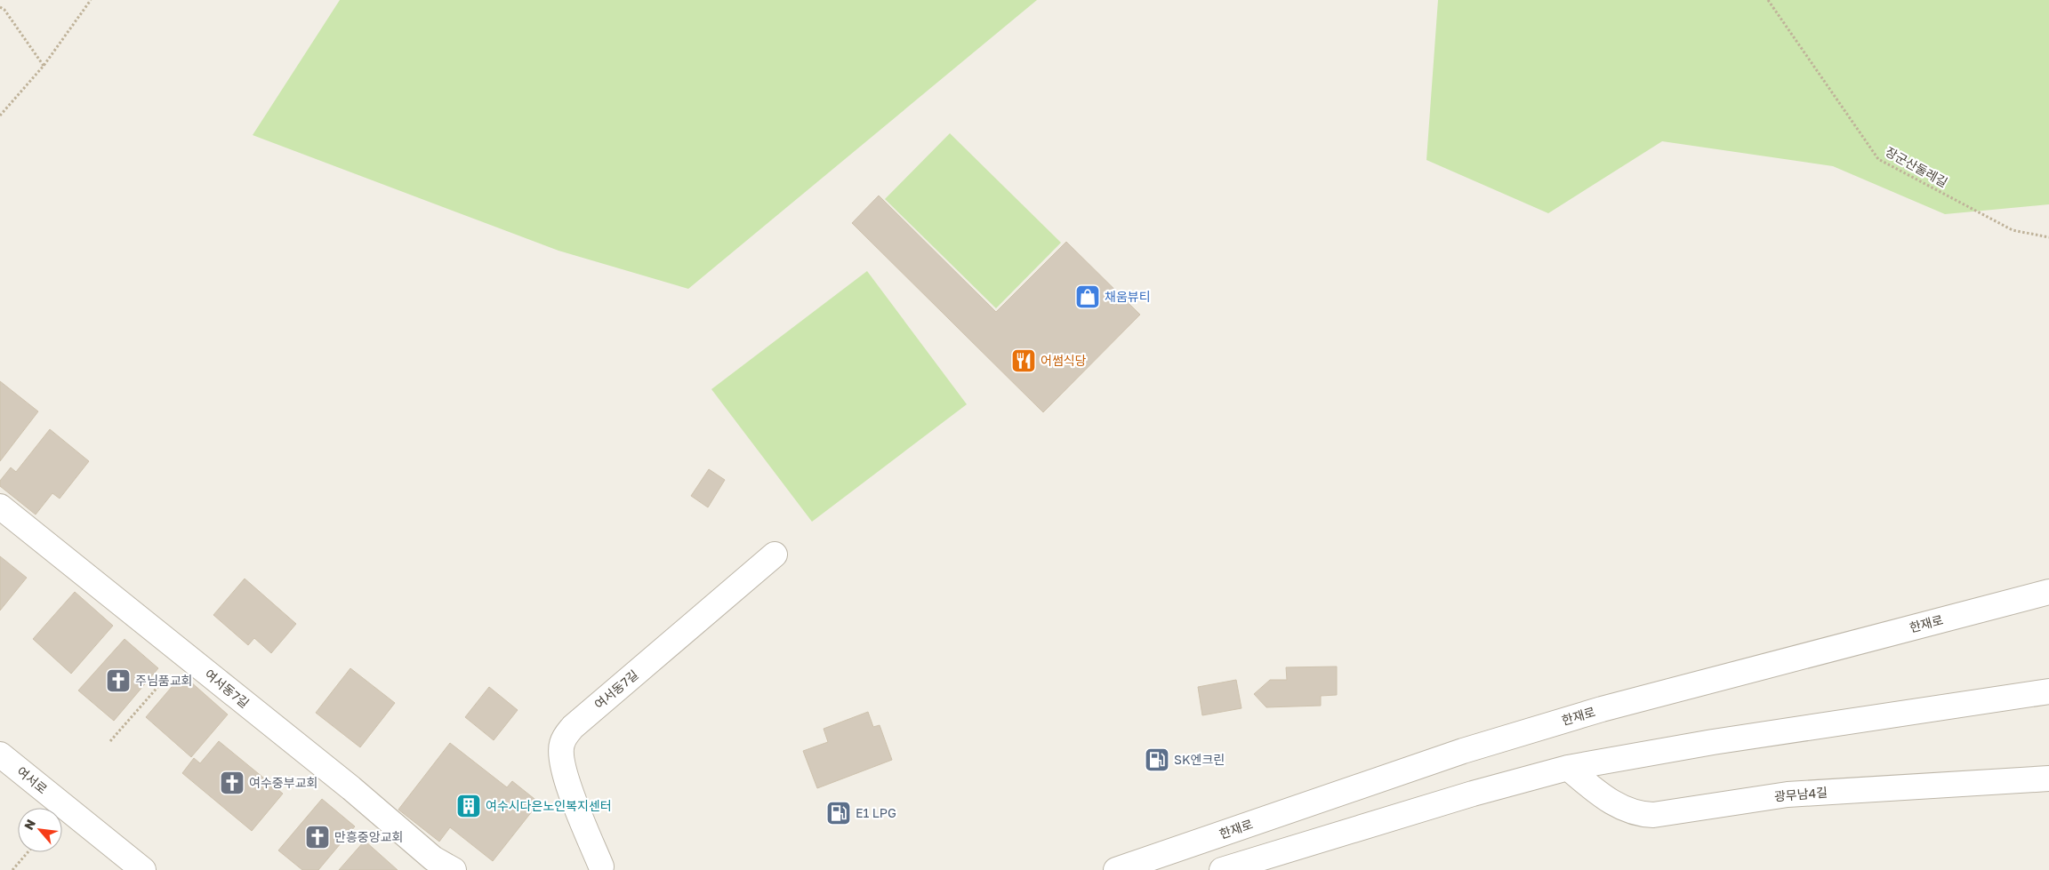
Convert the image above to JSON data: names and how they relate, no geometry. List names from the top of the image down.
{
  "streets": {
    "street": [
      "한재로",
      "여서동7길",
      "여서로",
      "광무남4길"
    ],
    "path": ["장군산둘레길"]
  },
  "places": {
    "shop": ["채움뷰티"],
    "restaurant": ["어썸식당"],
    "church": ["주님품교회", "여수중부교회", "만흥중앙교회"],
    "fuel station": ["SK엔크린", "E1 LPG"],
    "building": ["여수시다은노인복지센터"]
  },
  "north": "top left"
}
